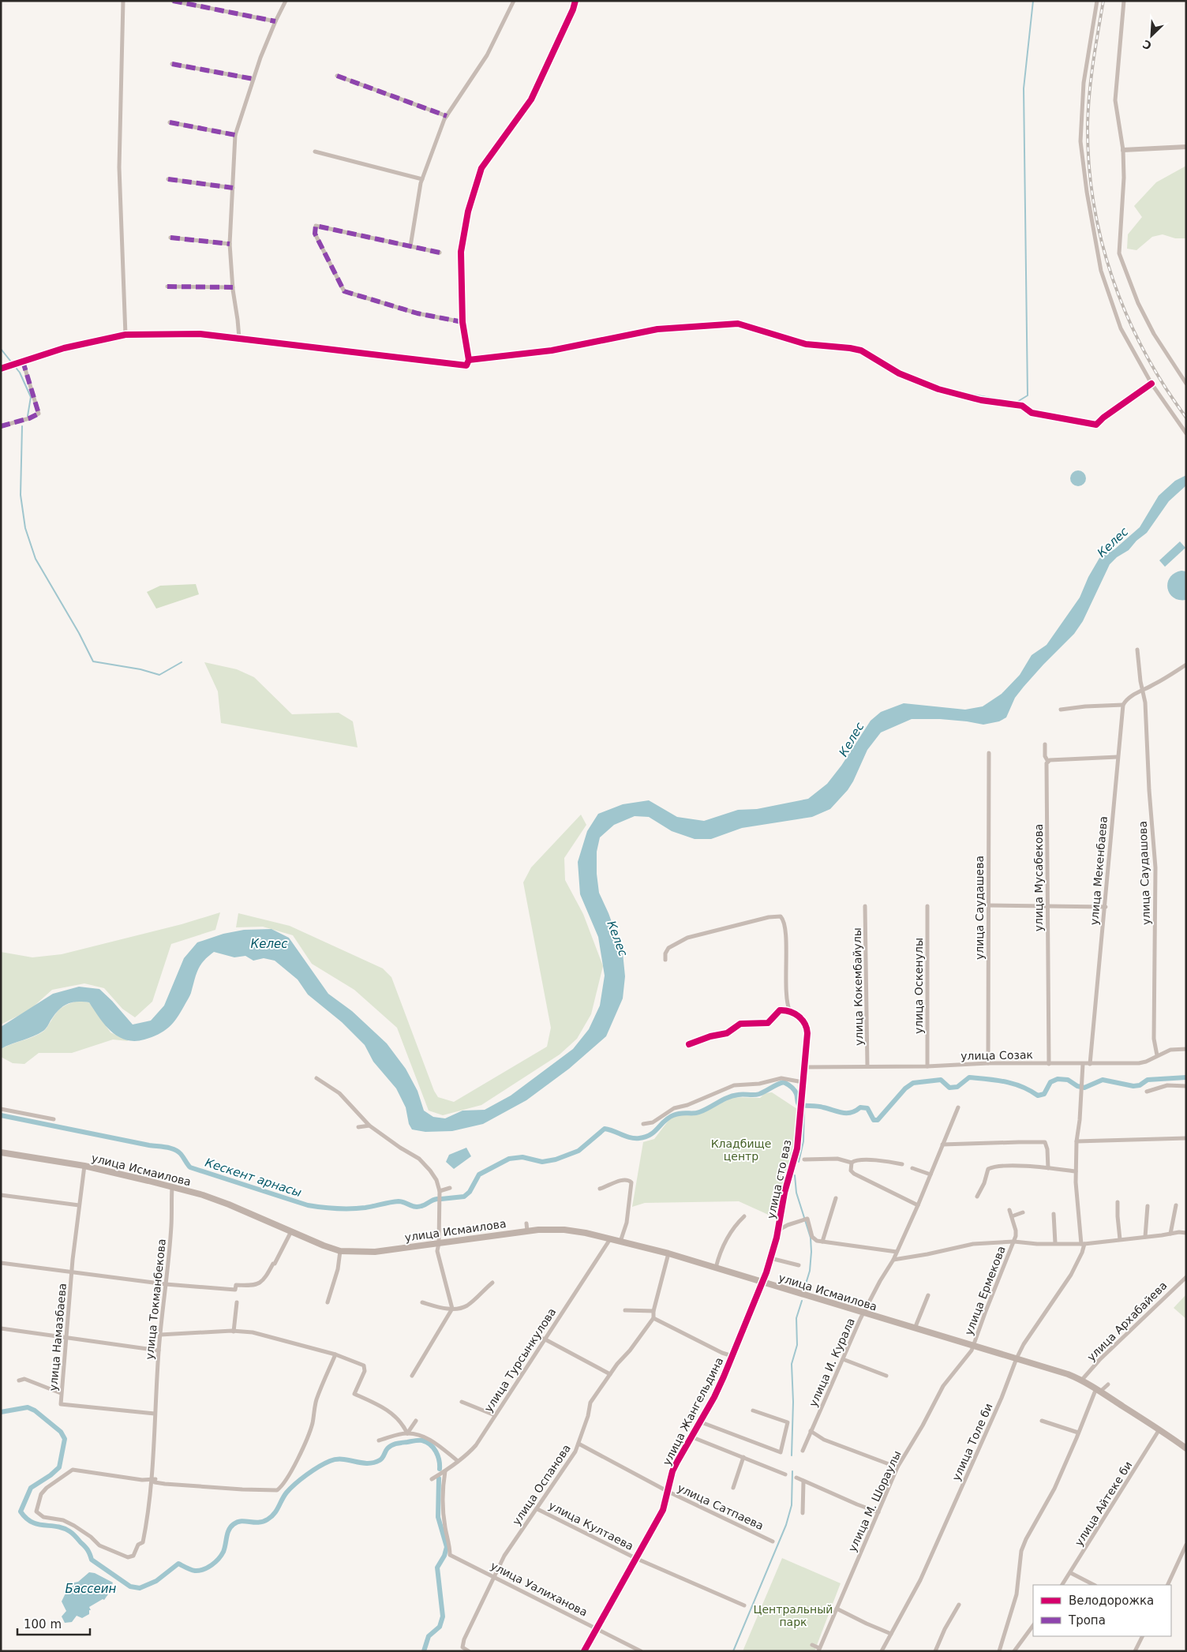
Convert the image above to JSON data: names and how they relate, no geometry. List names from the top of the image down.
{
  "streets": {
    "main road": ["улица Исмаилова"],
    "street": [
      "улица Мекенбаева",
      "улица Саудашова",
      "улица Мусабекова",
      "улица Саудашева",
      "улица Оскенулы",
      "улица Кокембайулы",
      "улица Созак",
      "улица сто ваз",
      "улица Ермекова",
      "улица Токманбекова",
      "улица Архабайева",
      "улица Намазбаева",
      "улица Турсынкулова",
      "улица И. Курала",
      "улица Жангельдина",
      "улица Толе би",
      "улица Оспанова",
      "улица М. Шораулы",
      "улица Айтеке би",
      "улица Сатпаева",
      "улица Култаева",
      "улица Уалиханова"
    ]
  },
  "crossings": [
    ["улица Мекенбаева", "улица Созак"],
    ["улица Саудашова", "улица Созак"],
    ["улица Мусабекова", "улица Созак"],
    ["улица Саудашева", "улица Созак"],
    ["улица Оскенулы", "улица Созак"],
    ["улица Кокембайулы", "улица Созак"],
    ["улица Созак", "улица сто ваз"],
    ["улица Созак", "улица Толе би"],
    ["улица Исмаилова", "улица сто ваз"],
    ["улица Исмаилова", "улица Ермекова"],
    ["улица Исмаилова", "улица Токманбекова"],
    ["улица Исмаилова", "улица Архабайева"],
    ["улица Исмаилова", "улица Намазбаева"],
    ["улица Исмаилова", "улица Турсынкулова"],
    ["улица Исмаилова", "улица И. Курала"],
    ["улица Исмаилова", "улица Жангельдина"],
    ["улица Исмаилова", "улица Толе би"],
    ["улица Исмаилова", "улица М. Шораулы"],
    ["улица Исмаилова", "улица Айтеке би"],
    ["улица сто ваз", "улица Жангельдина"],
    ["улица Ермекова", "улица И. Курала"],
    ["улица Ермекова", "улица Толе би"],
    ["улица Ермекова", "улица М. Шораулы"],
    ["улица Токманбекова", "улица Намазбаева"],
    ["улица Турсынкулова", "улица Уалиханова"],
    ["улица Жангельдина", "улица Сатпаева"],
    ["улица Жангельдина", "улица Култаева"],
    ["улица Жангельдина", "улица Уалиханова"],
    ["улица Оспанова", "улица Сатпаева"],
    ["улица Оспанова", "улица Култаева"],
    ["улица Оспанова", "улица Уалиханова"]
  ],
  "water": ["Келес", "Кескент арнасы", "Бассеин"],
  "parks": ["Кладбище центр", "Центральный парк"],
  "legend": ["Велодорожка", "Тропа"],
  "scale_bar": "100 m",
  "north": "bottom left"
}
